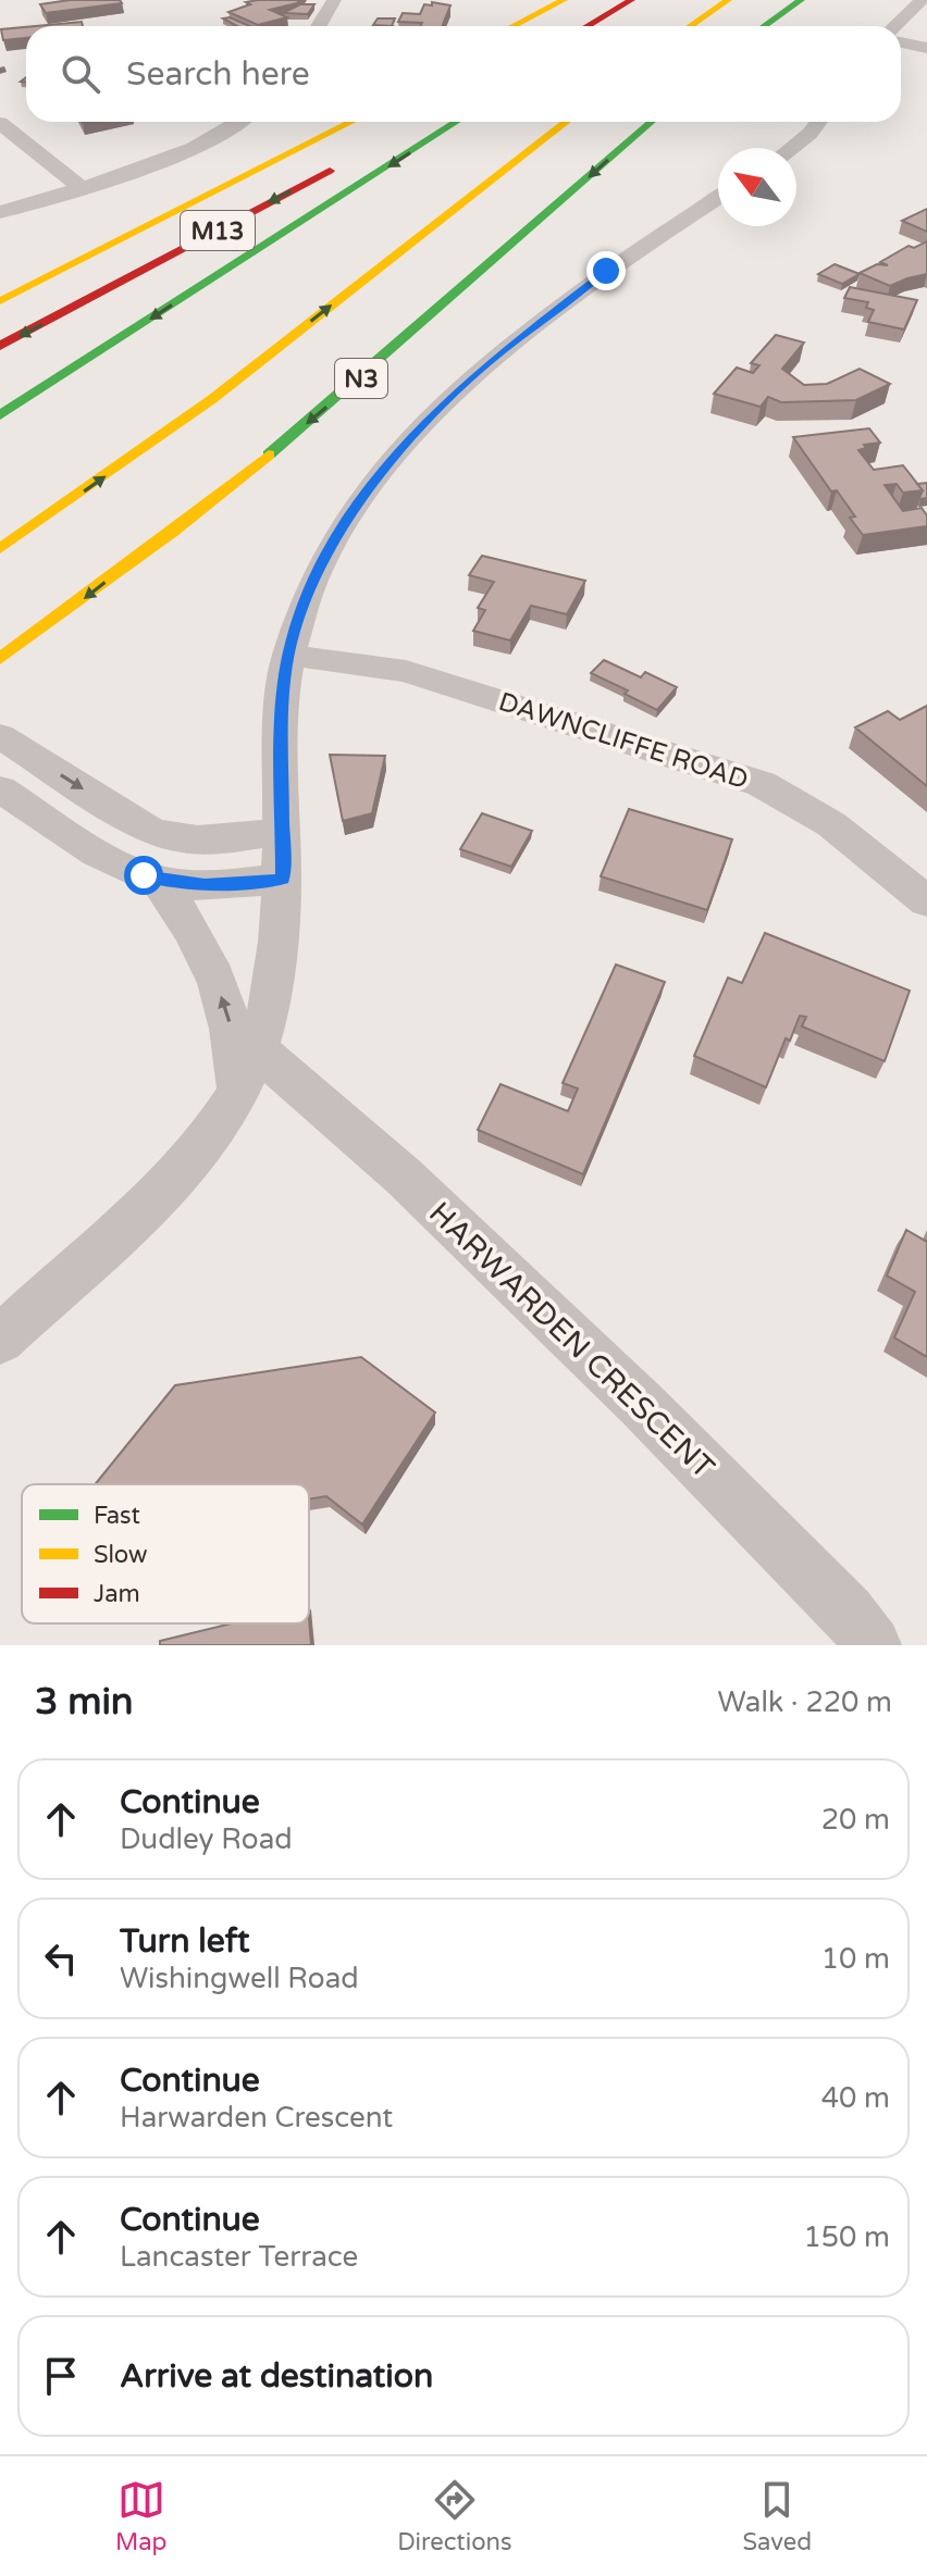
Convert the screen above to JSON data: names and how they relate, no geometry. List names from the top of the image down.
{
  "streets": {
    "highway": ["M13", "N3"],
    "street": ["DAWNCLIFFE ROAD", "HARWARDEN CRESCENT"]
  },
  "legend": ["Fast", "Slow", "Jam"],
  "north": "top left",
  "page": {
    "search": "Search here",
    "heading": ["3 min", "Walk · 220 m"],
    "list": [
      ["Continue", "Dudley Road", "20 m"],
      ["Turn left", "Wishingwell Road", "10 m"],
      ["Continue", "Harwarden Crescent", "40 m"],
      ["Continue", "Lancaster Terrace", "150 m"],
      "Arrive at destination"
    ],
    "nav": ["Map", "Directions", "Saved"]
  }
}
